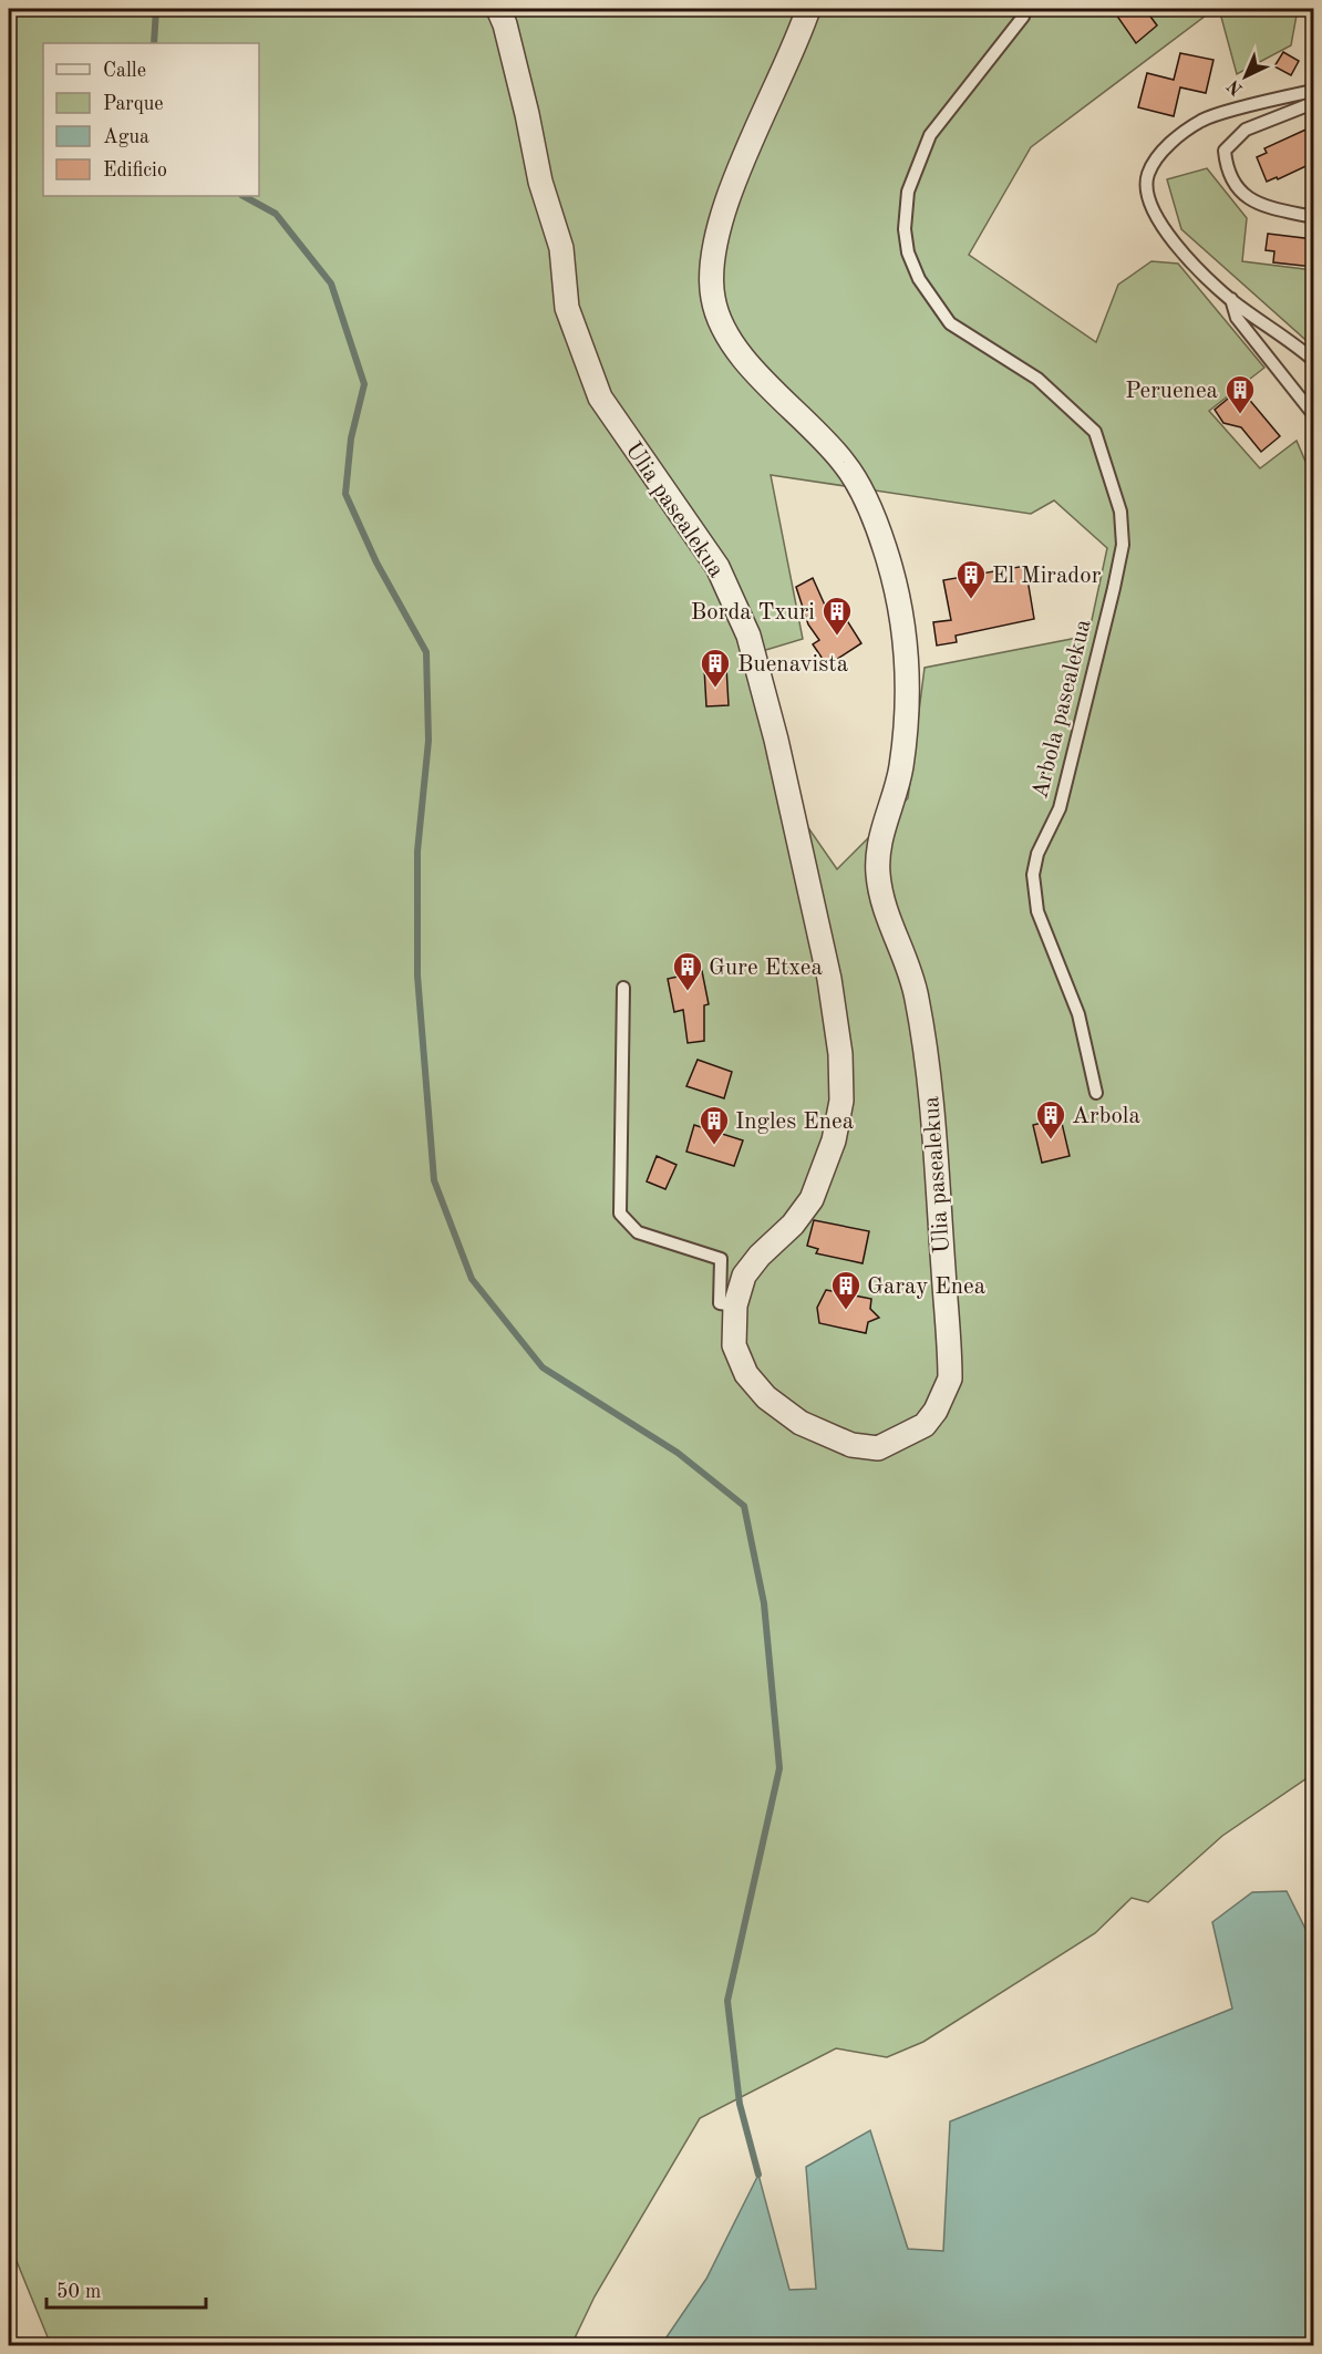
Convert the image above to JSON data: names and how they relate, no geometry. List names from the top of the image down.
{
  "streets": {
    "street": ["Ulia pasealekua"],
    "lane": ["Arbola pasealekua"]
  },
  "places": {
    "building": [
      "Peruenea",
      "El Mirador",
      "Borda Txuri",
      "Buenavista",
      "Gure Etxea",
      "Arbola",
      "Ingles Enea",
      "Garay Enea"
    ]
  },
  "legend": [
    "Calle",
    "Parque",
    "Agua",
    "Edificio"
  ],
  "scale_bar": "50 m",
  "north": "bottom left"
}
